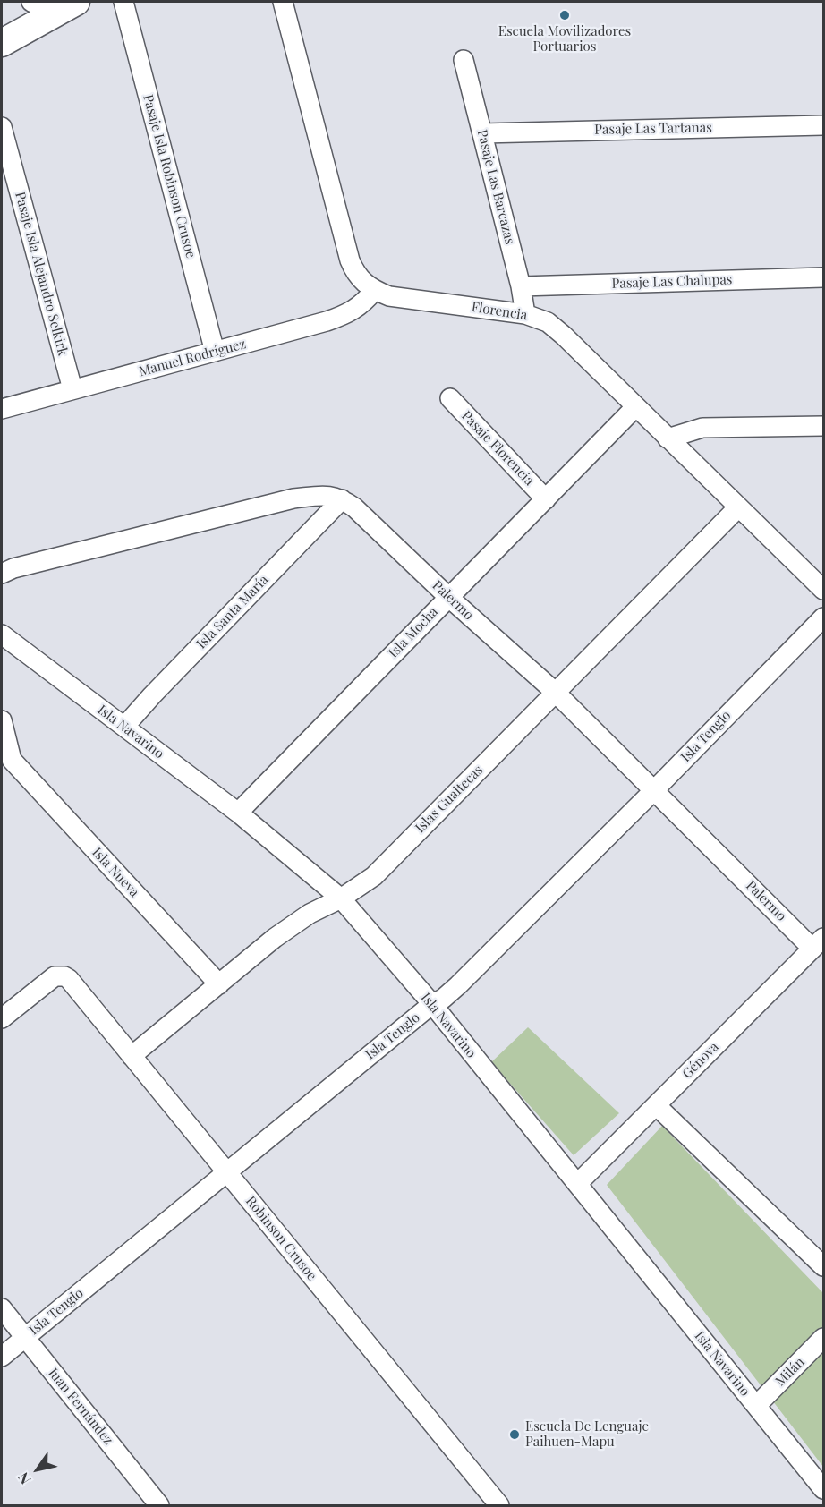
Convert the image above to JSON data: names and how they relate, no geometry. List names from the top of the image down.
{
  "streets": {
    "street": [
      "Pasaje Las Tartanas",
      "Pasaje Isla Robinson Crusoe",
      "Pasaje Las Barcazas",
      "Pasaje Isla Alejandro Selkirk",
      "Pasaje Las Chalupas",
      "Florencia",
      "Manuel Rodríguez",
      "Pasaje Florencia",
      "Palermo",
      "Isla Santa María",
      "Isla Mocha",
      "Isla Navarino",
      "Isla Tenglo",
      "Islas Guaitecas",
      "Isla Nueva",
      "Génova",
      "Robinson Crusoe",
      "Milán",
      "Juan Fernández"
    ]
  },
  "crossings": [
    ["Pasaje Las Tartanas", "Pasaje Las Barcazas"],
    ["Pasaje Isla Robinson Crusoe", "Manuel Rodríguez"],
    ["Pasaje Las Barcazas", "Pasaje Las Chalupas"],
    ["Pasaje Las Barcazas", "Florencia"],
    ["Pasaje Isla Alejandro Selkirk", "Manuel Rodríguez"],
    ["Florencia", "Manuel Rodríguez"],
    ["Florencia", "Isla Mocha"],
    ["Florencia", "Islas Guaitecas"],
    ["Pasaje Florencia", "Isla Mocha"],
    ["Palermo", "Isla Santa María"],
    ["Palermo", "Isla Mocha"],
    ["Palermo", "Isla Tenglo"],
    ["Palermo", "Islas Guaitecas"],
    ["Palermo", "Génova"],
    ["Isla Santa María", "Isla Navarino"],
    ["Isla Mocha", "Isla Navarino"],
    ["Isla Navarino", "Isla Tenglo"],
    ["Isla Navarino", "Islas Guaitecas"],
    ["Isla Navarino", "Génova"],
    ["Isla Navarino", "Milán"],
    ["Isla Tenglo", "Robinson Crusoe"],
    ["Isla Tenglo", "Juan Fernández"],
    ["Islas Guaitecas", "Isla Nueva"],
    ["Islas Guaitecas", "Robinson Crusoe"]
  ],
  "places": ["Escuela Movilizadores Portuarios", "Escuela De Lenguaje Paihuen-Mapu"],
  "north": "bottom left"
}
